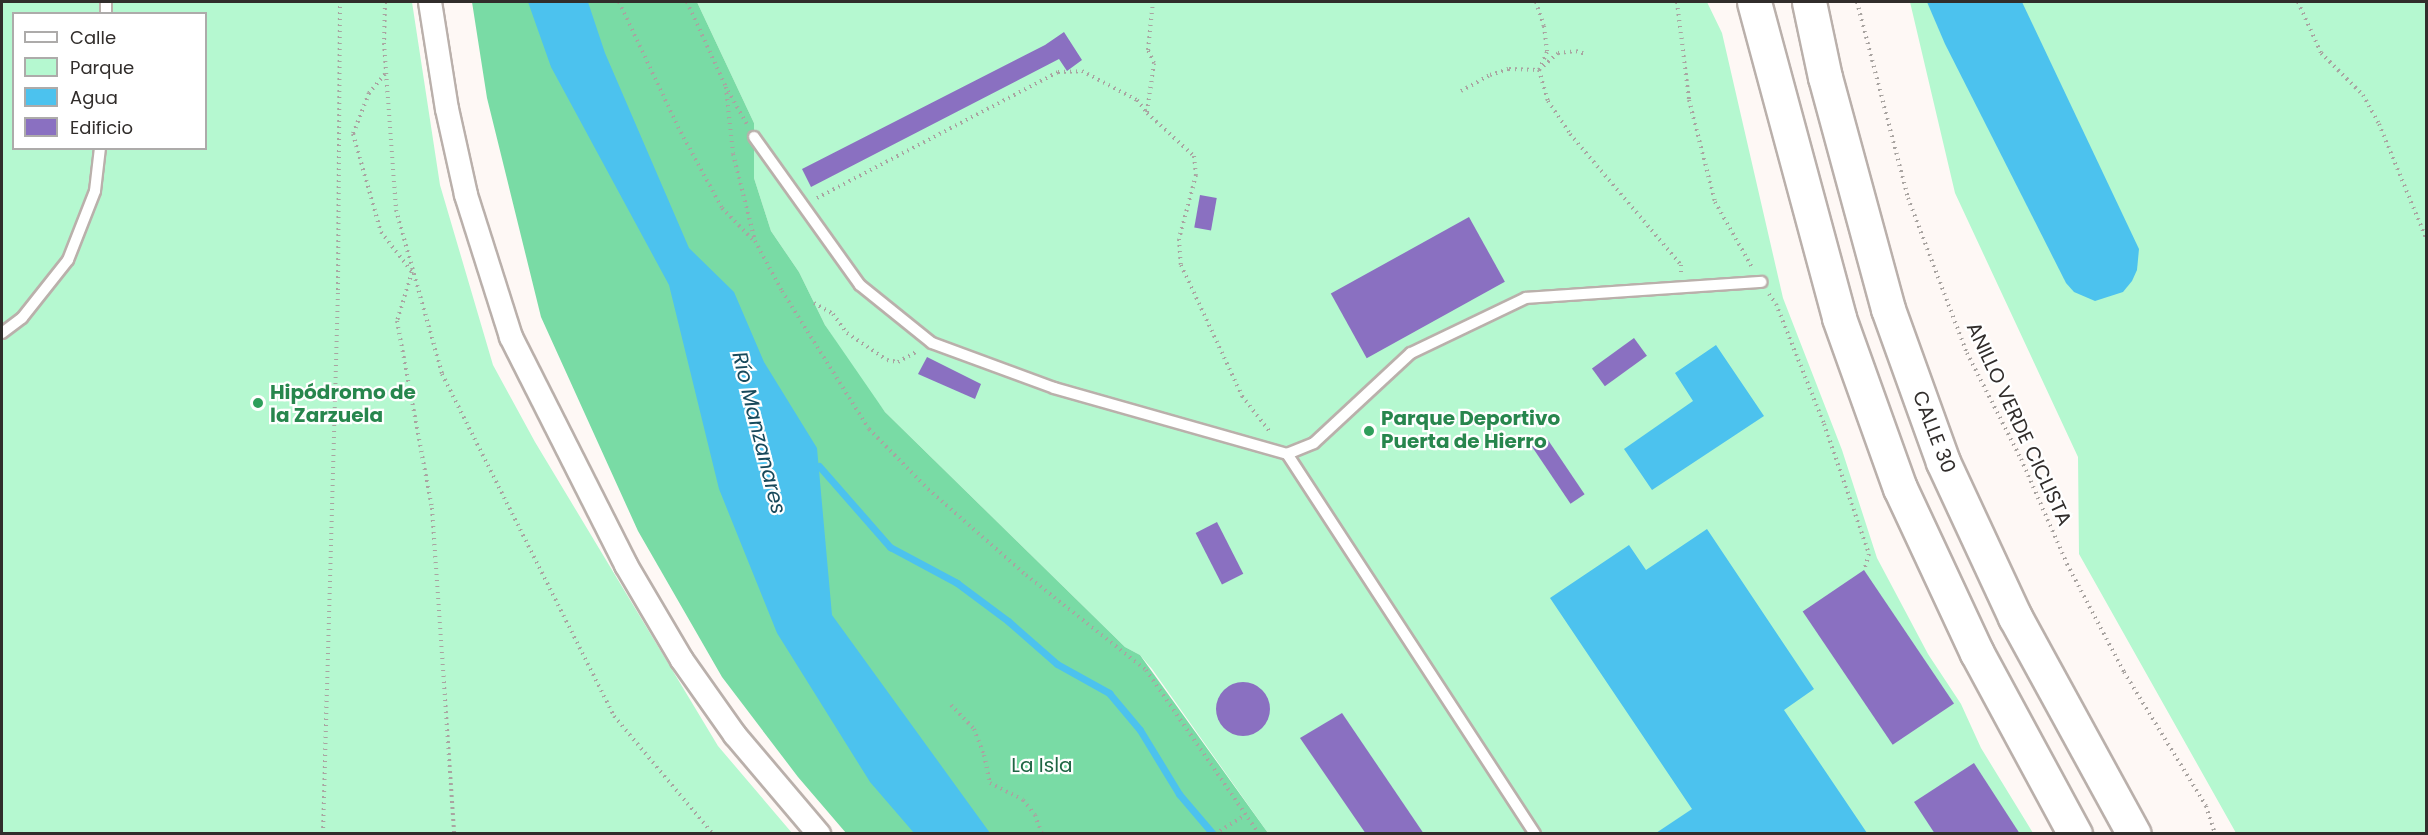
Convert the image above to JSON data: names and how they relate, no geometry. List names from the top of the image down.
{
  "streets": {
    "highway": ["CALLE 30"],
    "path": ["ANILLO VERDE CICLISTA"]
  },
  "water": ["Río Manzanares"],
  "parks": ["La Isla"],
  "places": ["Hipódromo de la Zarzuela", "Parque Deportivo Puerta de Hierro"],
  "legend": [
    "Calle",
    "Parque",
    "Agua",
    "Edificio"
  ]
}
